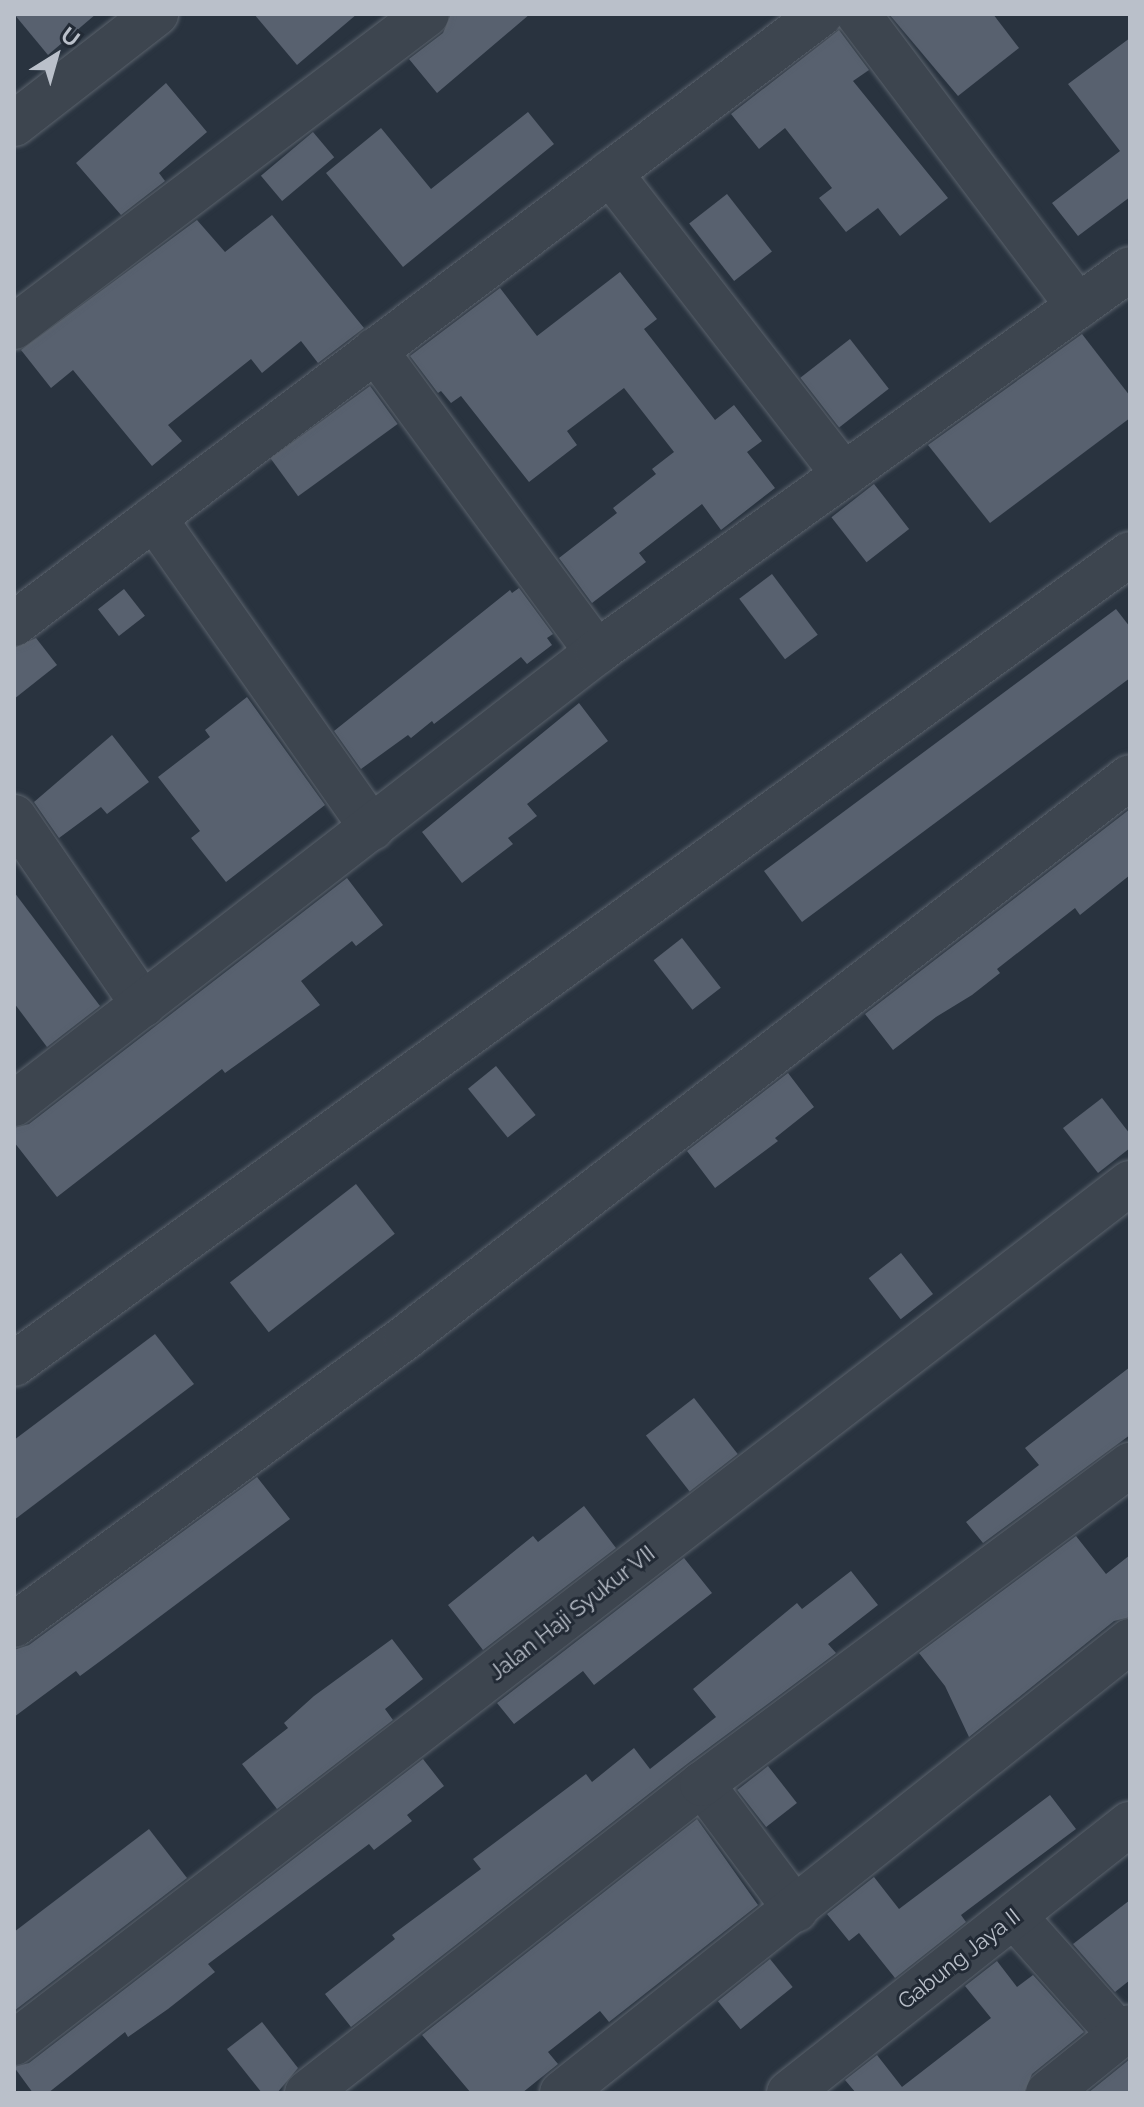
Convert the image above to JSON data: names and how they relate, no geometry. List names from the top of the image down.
{
  "streets": {
    "street": ["Jalan Haji Syukur VII", "Gabung Jaya II"]
  },
  "north": "top right"
}
